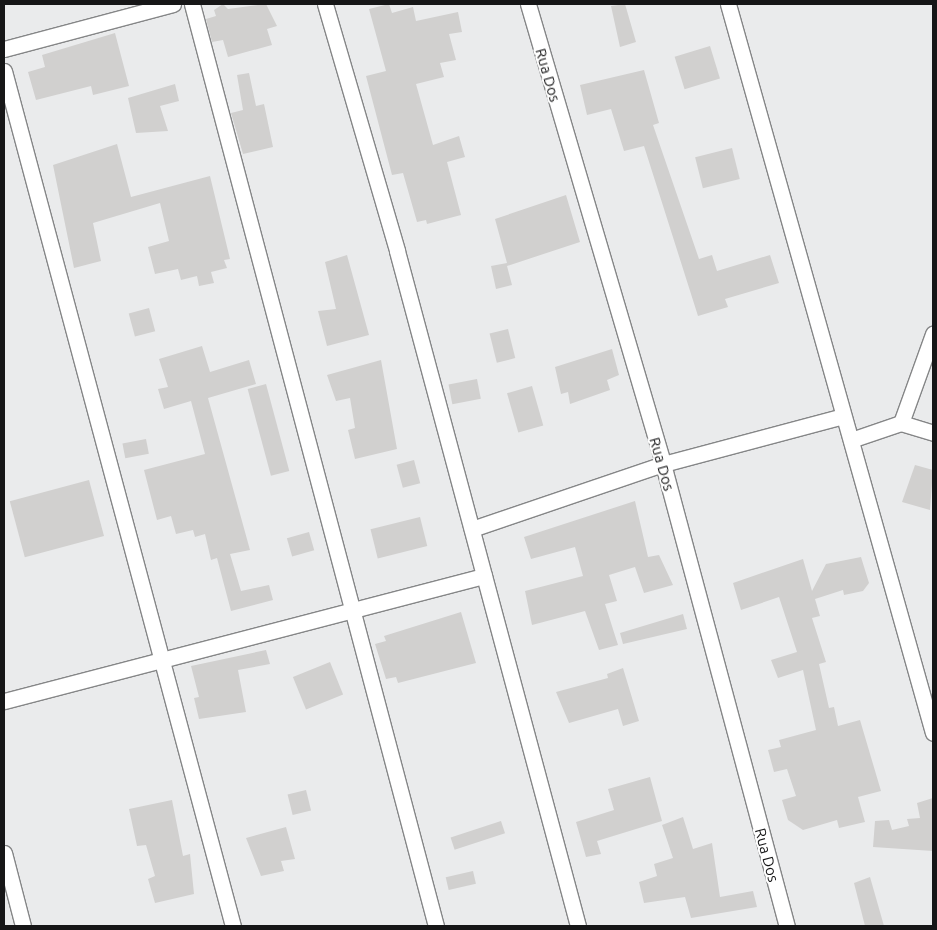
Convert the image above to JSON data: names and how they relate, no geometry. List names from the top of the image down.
{
  "streets": {
    "street": ["Rua Dos"]
  }
}
